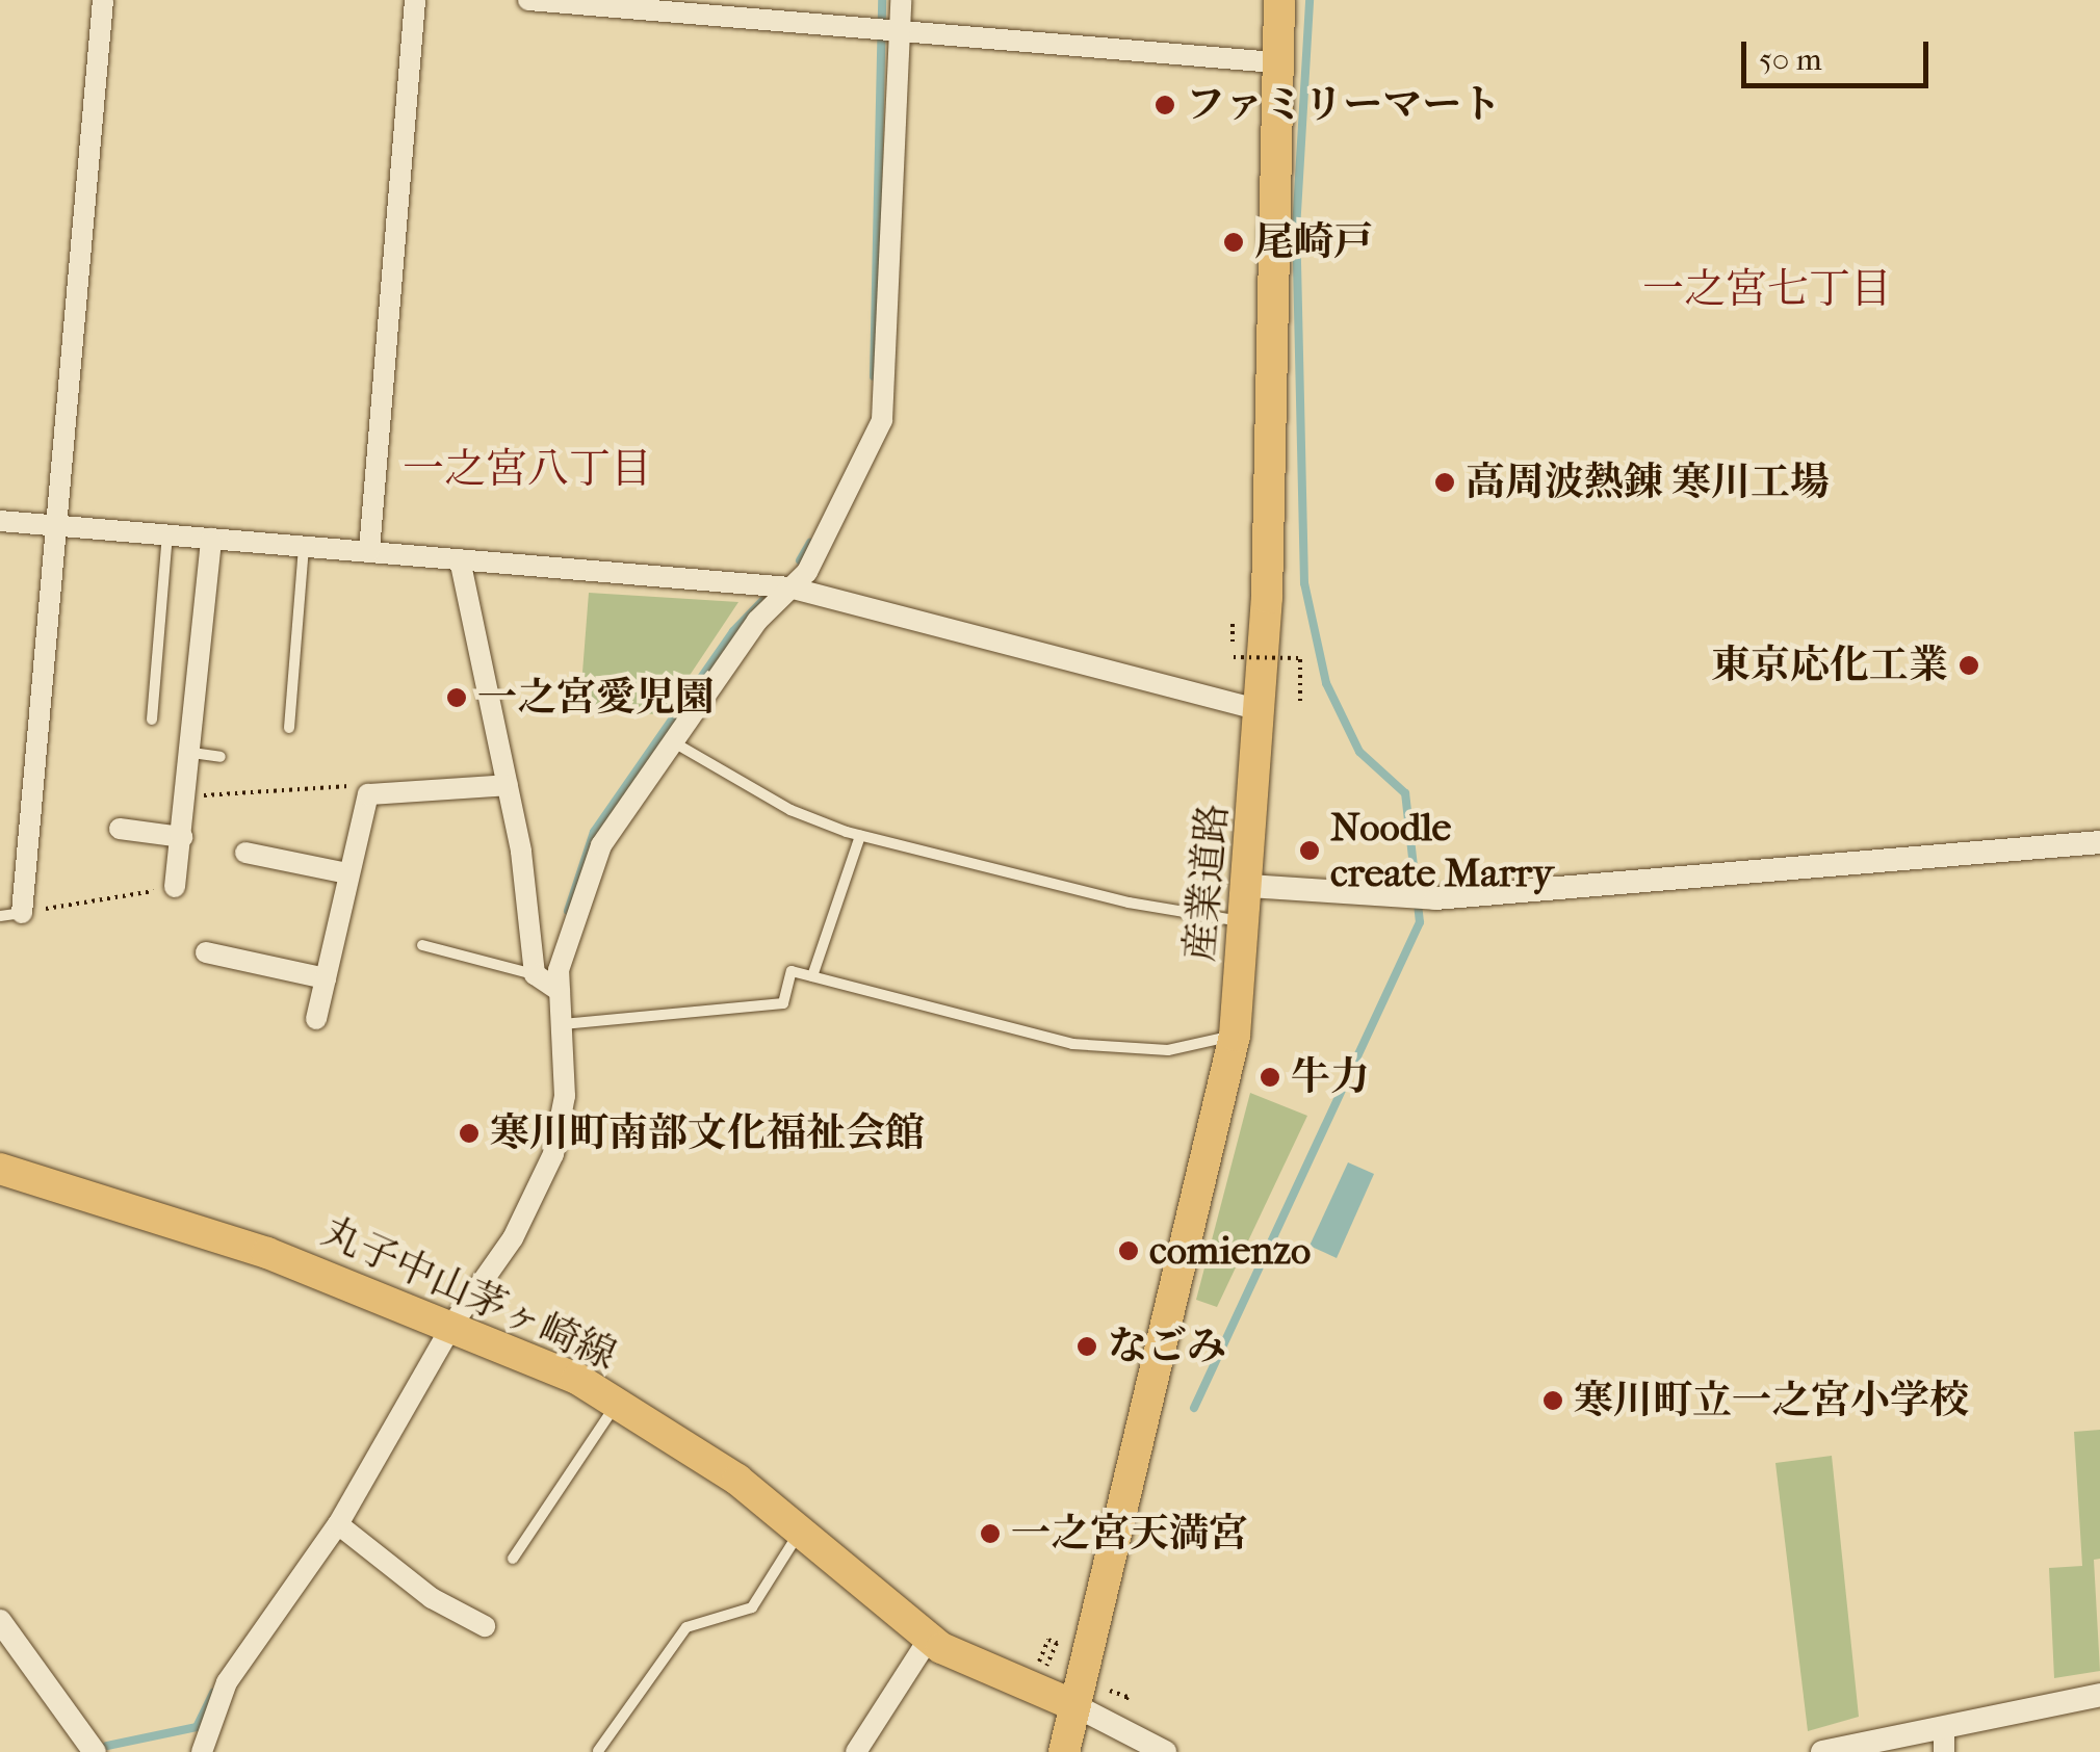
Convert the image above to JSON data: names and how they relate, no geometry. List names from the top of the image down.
{
  "streets": {
    "main road": ["産業道路", "丸子中山茅ヶ崎線"]
  },
  "crossings": [
    ["産業道路", "丸子中山茅ヶ崎線"]
  ],
  "districts": ["一之宮七丁目", "一之宮八丁目"],
  "places": [
    "ファミリーマート",
    "尾崎戸",
    "高周波熱錬 寒川工場",
    "東京応化工業",
    "一之宮愛児園",
    "Noodle create Marry",
    "牛力",
    "寒川町南部文化福祉会館",
    "comienzo",
    "なごみ",
    "寒川町立一之宮小学校",
    "一之宮天満宮"
  ],
  "scale_bar": "50 m"
}
